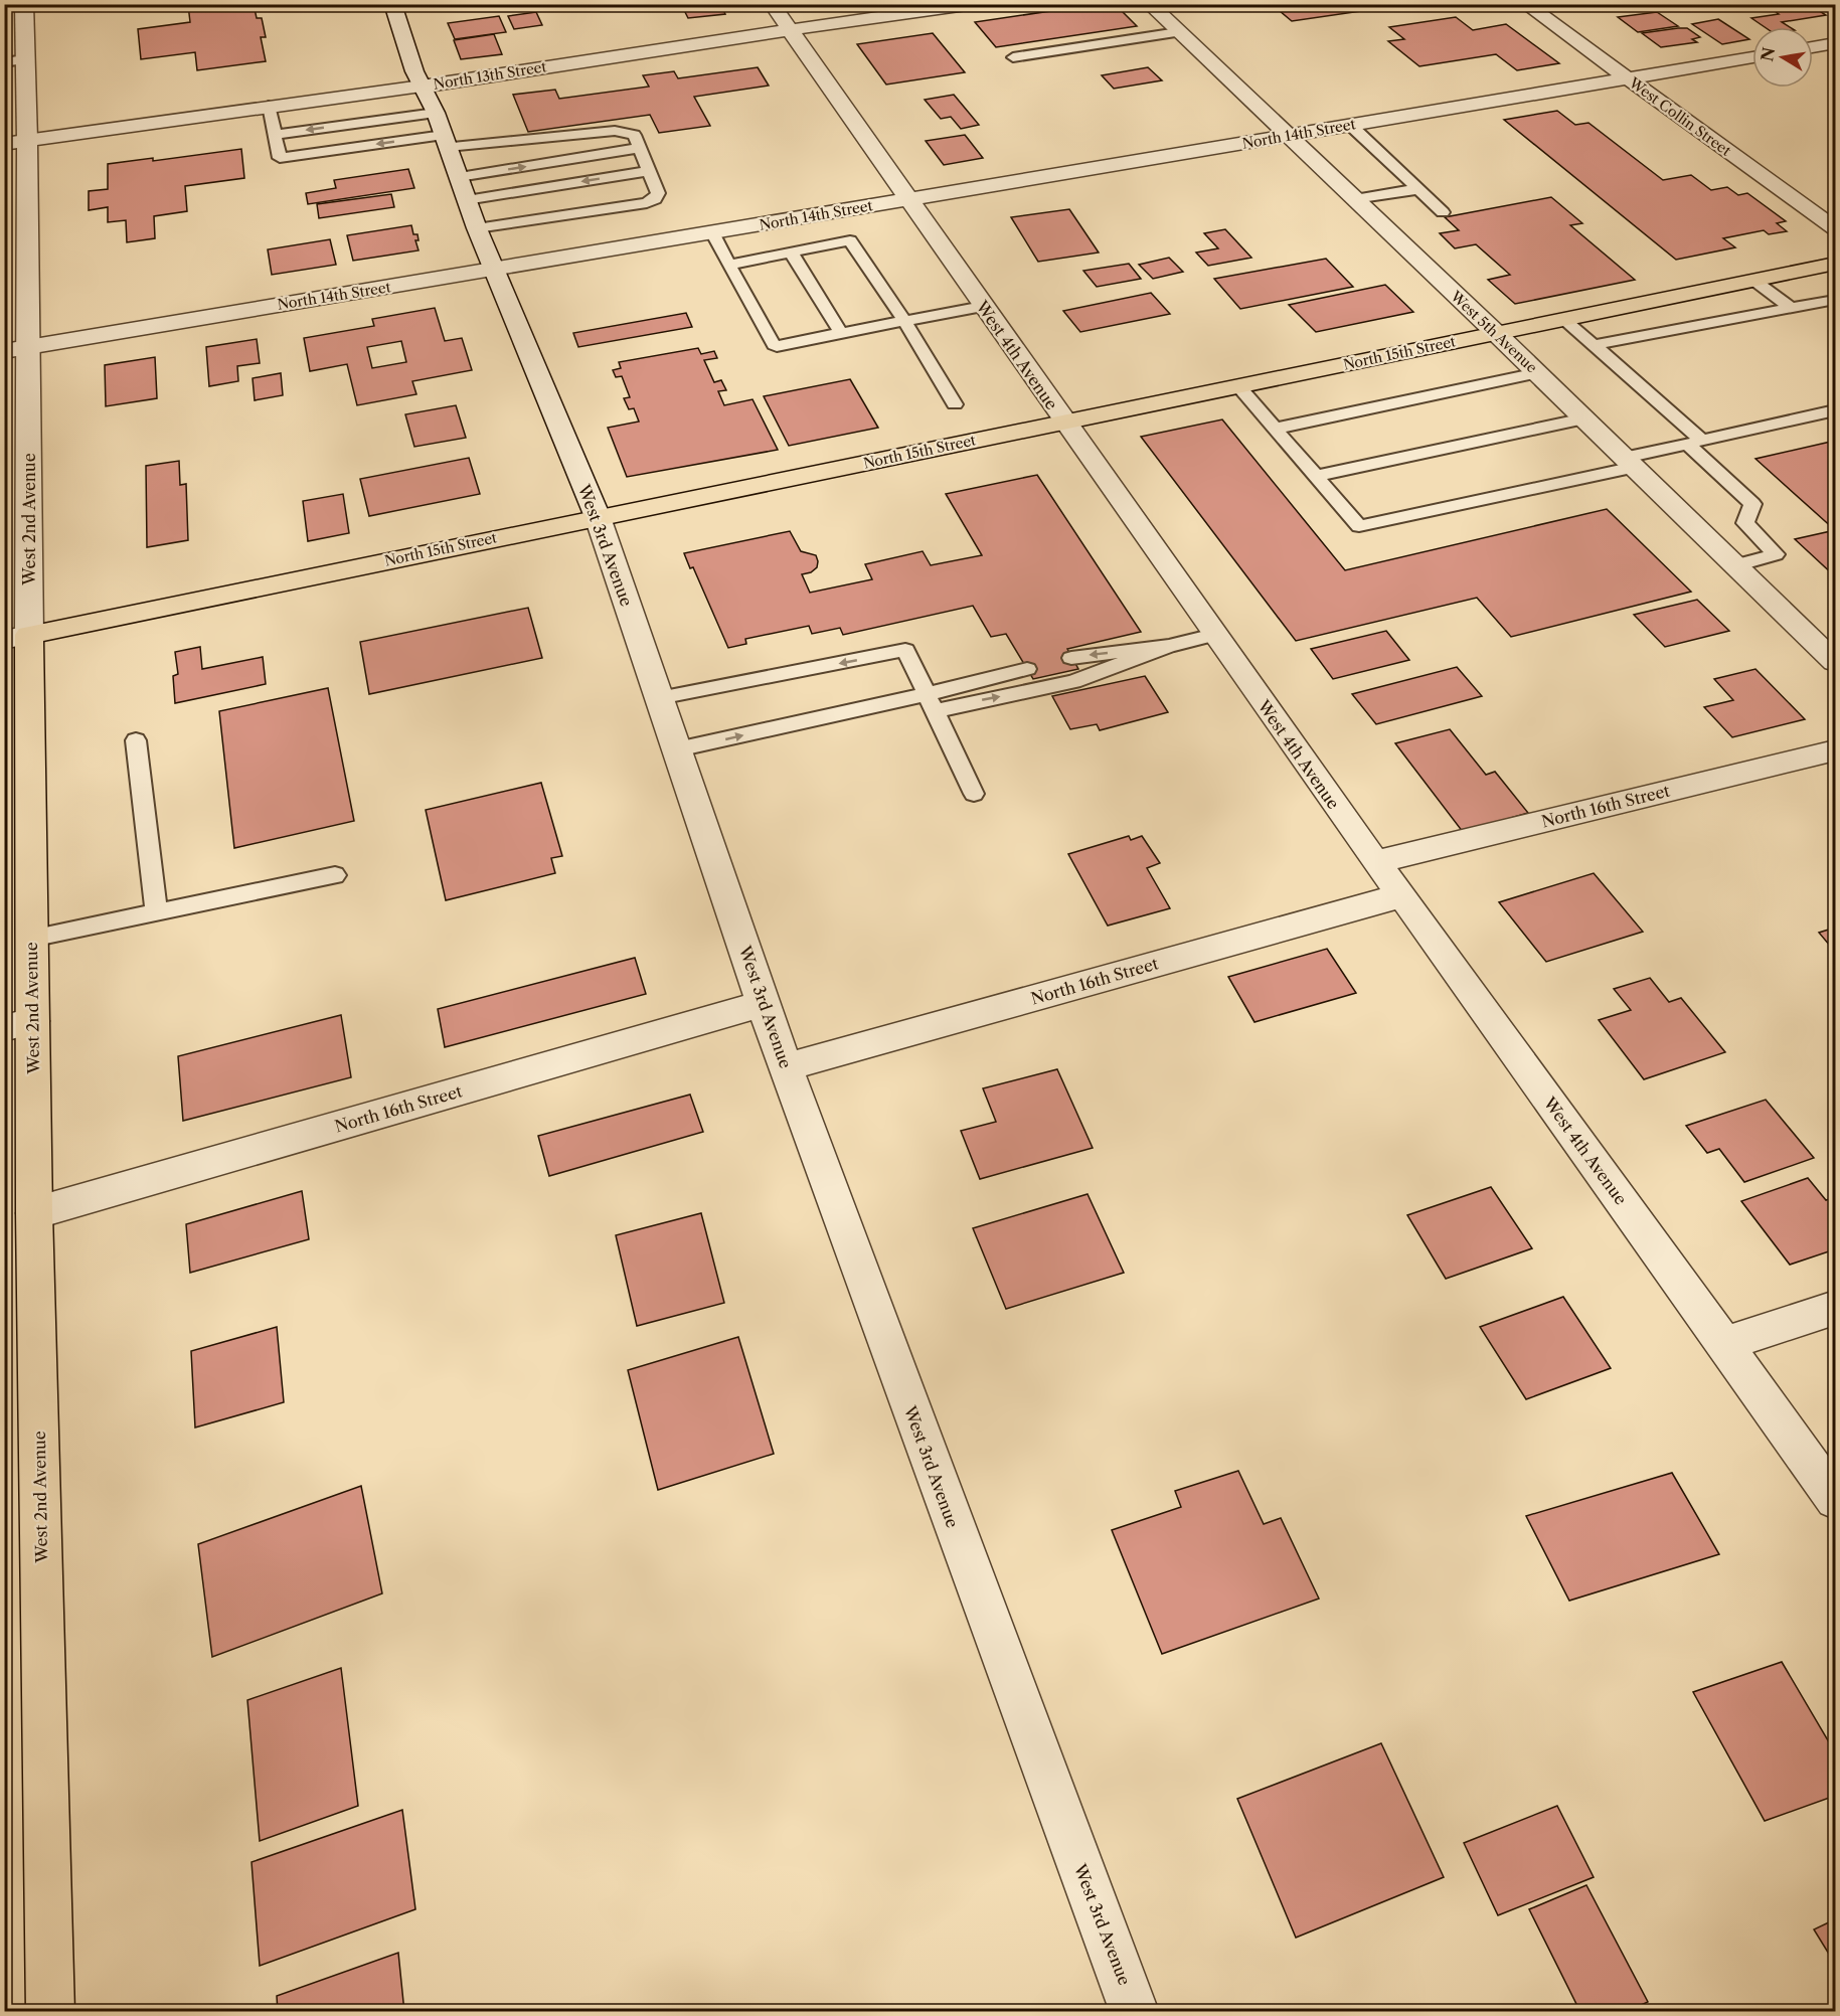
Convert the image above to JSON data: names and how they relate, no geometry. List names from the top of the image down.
{
  "streets": {
    "main road": ["North 15th Street", "West 2nd Avenue"],
    "street": [
      "North 13th Street",
      "West Collin Street",
      "North 14th Street",
      "West 5th Avenue",
      "West 4th Avenue",
      "West 3rd Avenue",
      "North 16th Street"
    ]
  },
  "crossings": [
    ["North 13th Street", "West 4th Avenue"],
    ["North 13th Street", "West 2nd Avenue"],
    ["North 13th Street", "West 3rd Avenue"],
    ["West Collin Street", "North 14th Street"],
    ["North 14th Street", "West 5th Avenue"],
    ["North 14th Street", "West 4th Avenue"],
    ["North 14th Street", "West 2nd Avenue"],
    ["North 14th Street", "West 3rd Avenue"],
    ["West 5th Avenue", "North 15th Street"],
    ["North 15th Street", "West 4th Avenue"],
    ["North 15th Street", "West 2nd Avenue"],
    ["North 15th Street", "West 3rd Avenue"],
    ["West 4th Avenue", "North 16th Street"],
    ["West 2nd Avenue", "North 16th Street"],
    ["West 3rd Avenue", "North 16th Street"]
  ],
  "north": "left"
}
